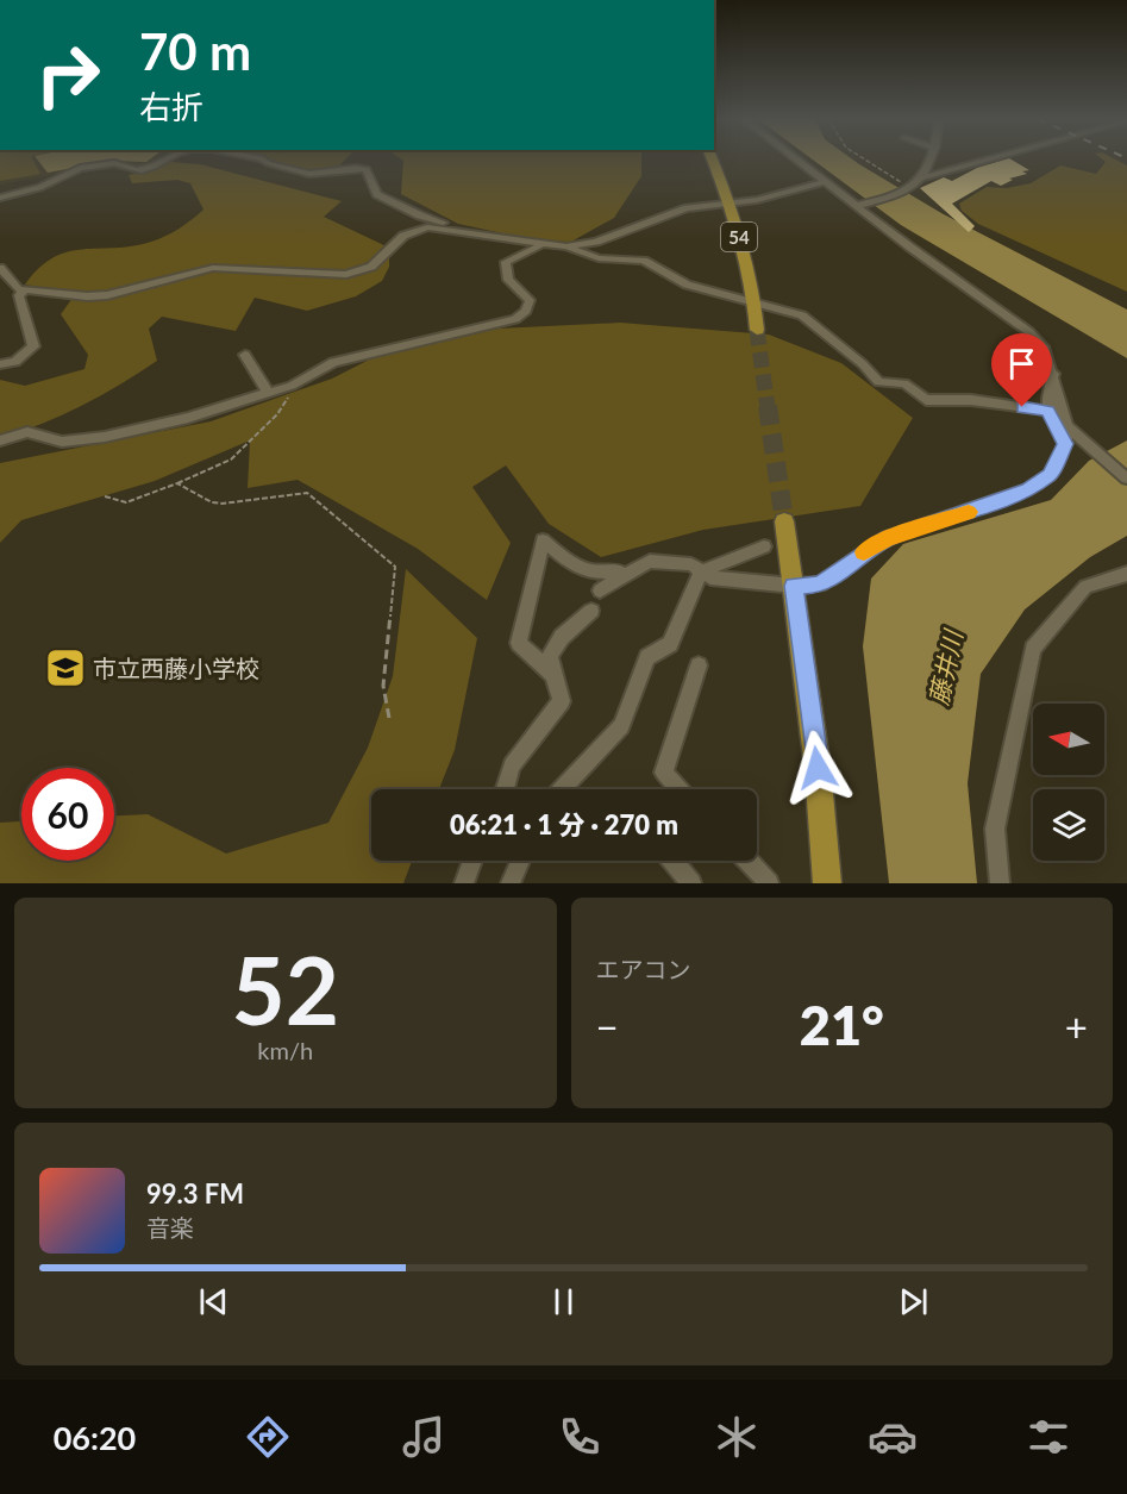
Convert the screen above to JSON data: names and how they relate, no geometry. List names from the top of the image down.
{
  "streets": {
    "main road": ["54"]
  },
  "water": ["藤井川"],
  "places": {
    "school or university": ["市立西藤小学校"]
  },
  "north": "left",
  "page": {
    "turn": ["70 m", "右折"],
    "limit": "60",
    "trip": "06:21 · 1 分 · 270 m",
    "tile": [
      ["52", "km/h"],
      "エアコン"
    ],
    "heat": ["−", "21°", "+"],
    "song": ["99.3 FM", "音楽"],
    "tabs": "06:20"
  }
}
